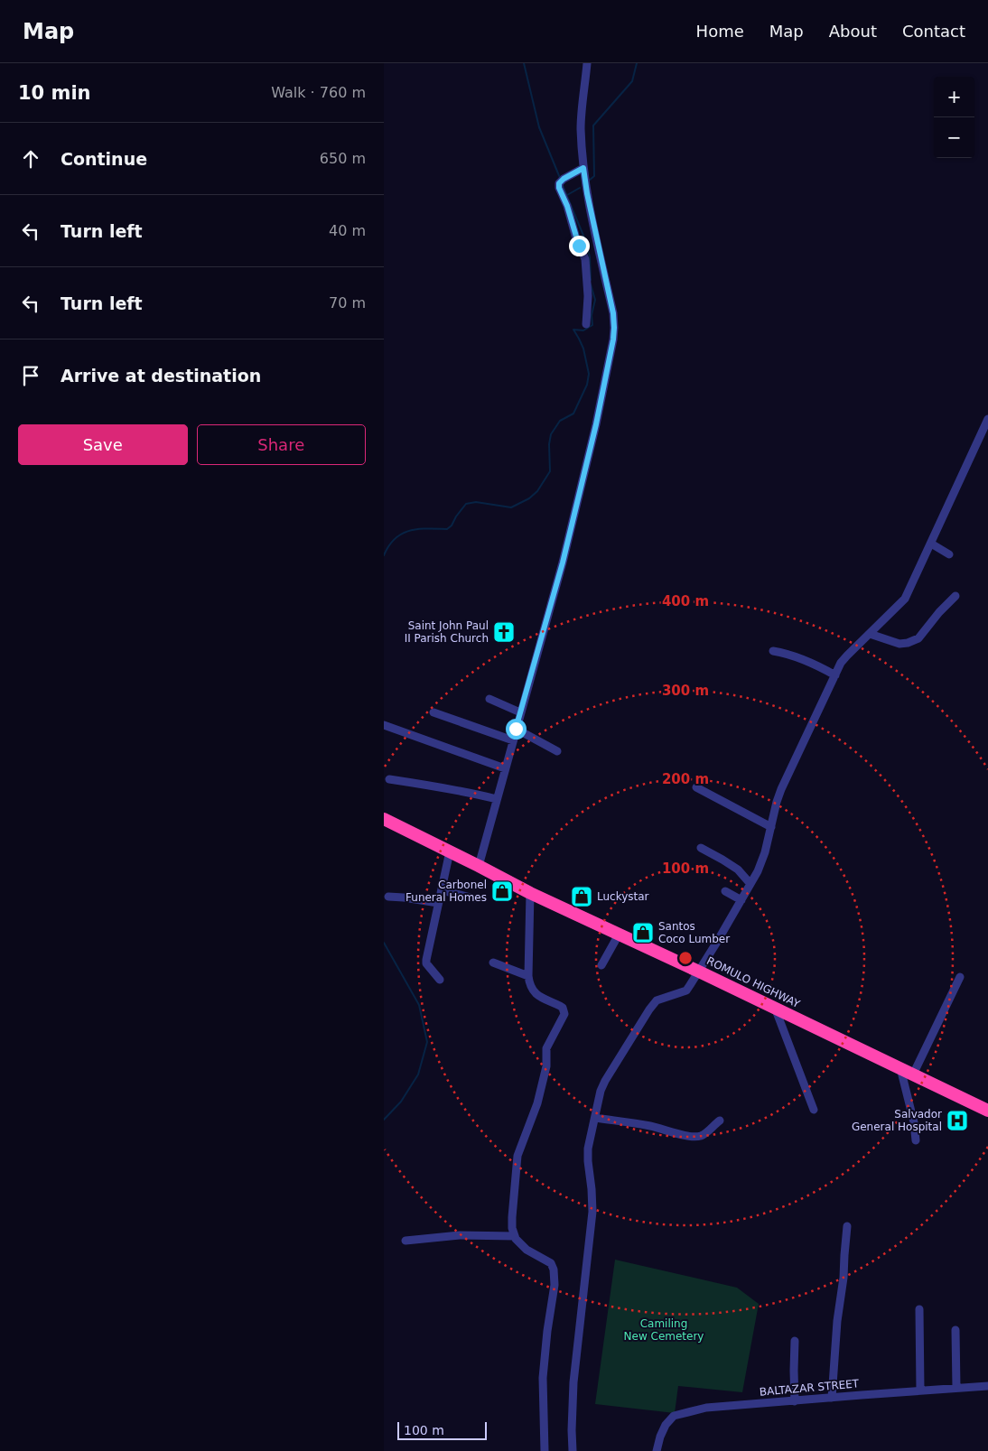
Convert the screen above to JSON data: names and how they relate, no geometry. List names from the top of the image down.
{
  "streets": {
    "highway": ["ROMULO HIGHWAY"],
    "street": ["BALTAZAR STREET"]
  },
  "parks": ["Camiling New Cemetery"],
  "places": {
    "church": ["Saint John Paul II Parish Church"],
    "shop": ["Carbonel Funeral Homes", "Luckystar", "Santos Coco Lumber"],
    "hospital": ["Salvador General Hospital"]
  },
  "scale_bar": "100 m",
  "page": {
    "header": "Map",
    "nav": [
      "Home",
      "Map",
      "About",
      "Contact"
    ],
    "heading": ["10 min", "Walk · 760 m"],
    "map_buttons": ["+", "−"],
    "list": [
      ["Continue", "650 m"],
      ["Turn left", "40 m"],
      ["Turn left", "70 m"],
      "Arrive at destination"
    ],
    "buttons": ["Save", "Share"],
    "scale": "100 m"
  },
  "rings": [
    "400 m",
    "300 m",
    "200 m",
    "100 m"
  ]
}
